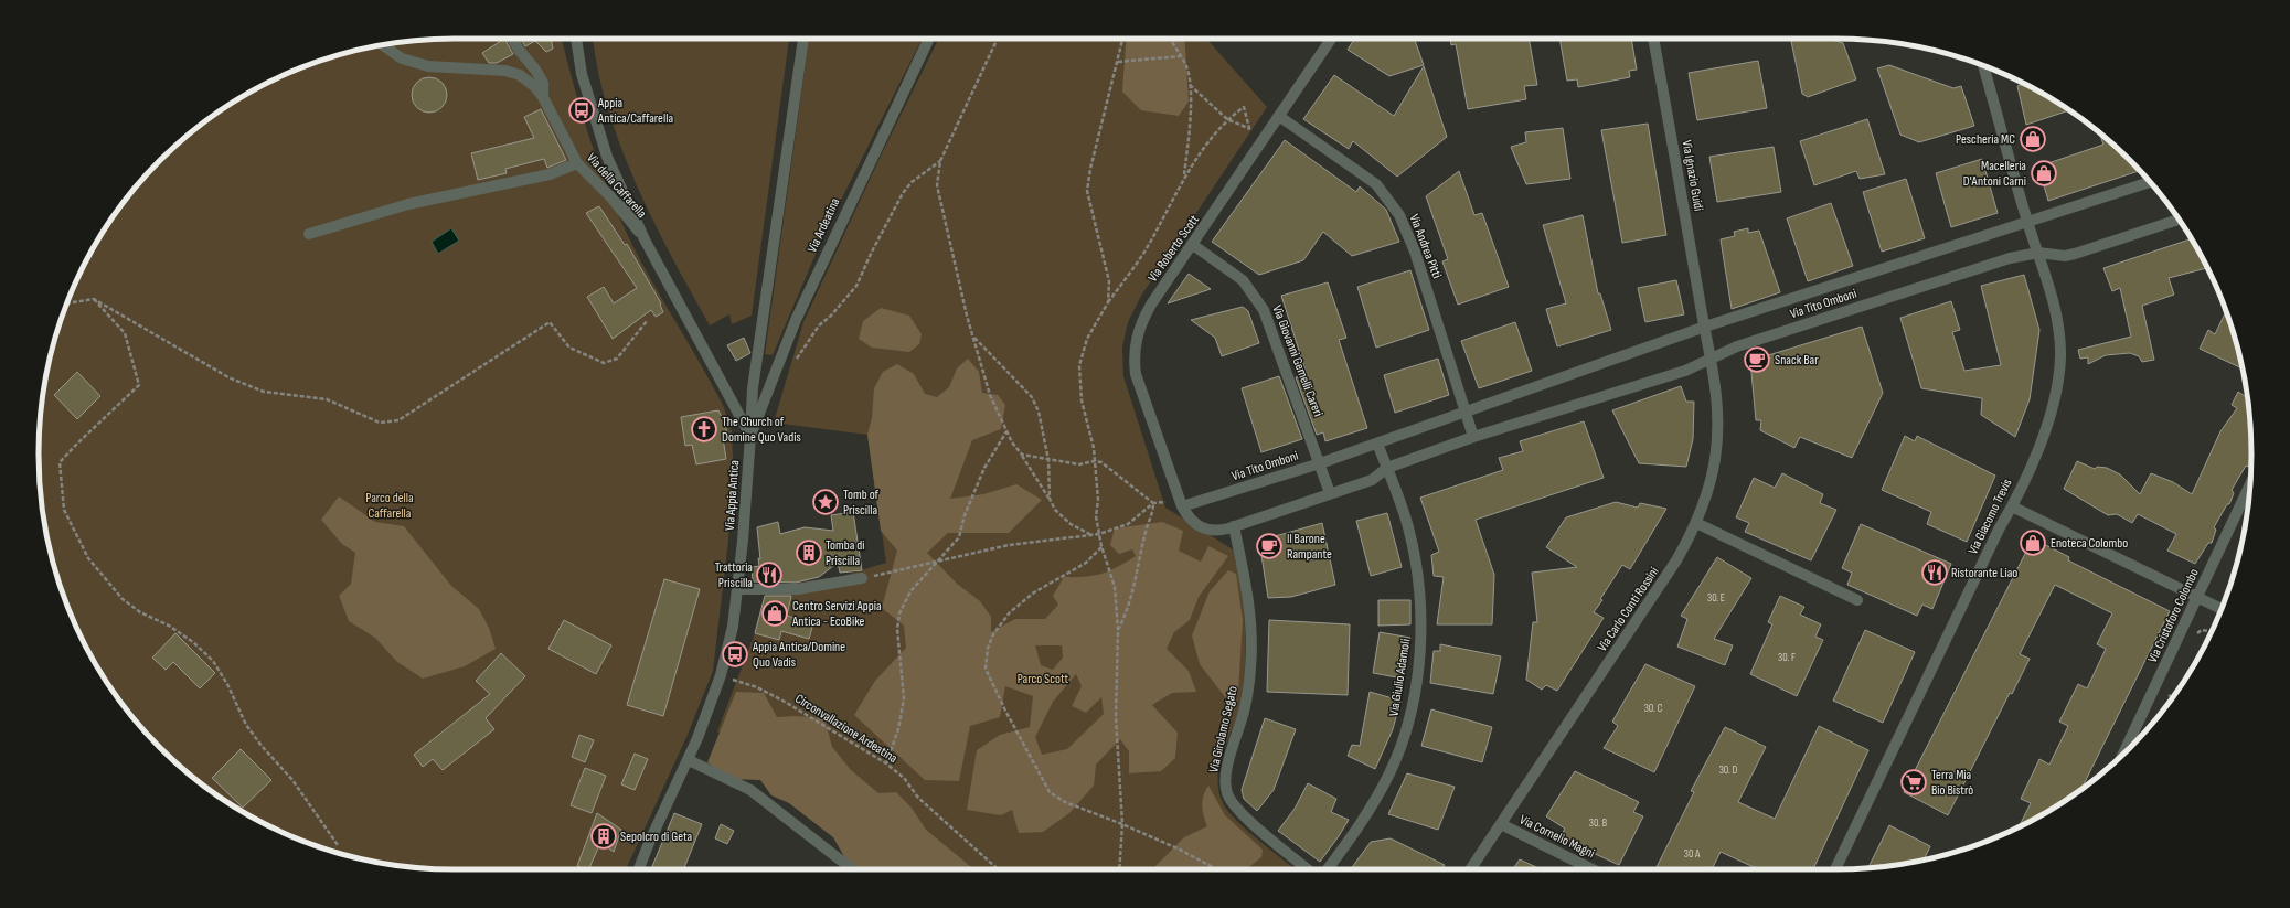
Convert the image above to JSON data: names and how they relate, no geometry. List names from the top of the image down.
{
  "streets": {
    "street": [
      "Via Ignazio Guidi",
      "Via della Caffarella",
      "Via Ardeatina",
      "Via Andrea Pitti",
      "Via Roberto Scott",
      "Via Tito Omboni",
      "Via Giovanni Gemelli Careri",
      "Via Appia Antica",
      "Via Giacomo Trevis",
      "Via Carlo Conti Rossini",
      "Via Cristoforo Colombo",
      "Via Giulio Adamoli",
      "Via Girolamo Segato",
      "Via Cornelio Magni"
    ],
    "path": ["Circonvallazione Ardeatina"]
  },
  "crossings": [
    ["Via Ignazio Guidi", "Via Tito Omboni"],
    ["Via Ignazio Guidi", "Via Carlo Conti Rossini"],
    ["Via Ardeatina", "Via Appia Antica"],
    ["Via Andrea Pitti", "Via Roberto Scott"],
    ["Via Andrea Pitti", "Via Tito Omboni"],
    ["Via Roberto Scott", "Via Tito Omboni"],
    ["Via Roberto Scott", "Via Giovanni Gemelli Careri"],
    ["Via Roberto Scott", "Via Girolamo Segato"],
    ["Via Tito Omboni", "Via Giovanni Gemelli Careri"],
    ["Via Tito Omboni", "Via Giacomo Trevis"],
    ["Via Tito Omboni", "Via Carlo Conti Rossini"],
    ["Via Tito Omboni", "Via Giulio Adamoli"],
    ["Via Tito Omboni", "Via Girolamo Segato"],
    ["Via Appia Antica", "Circonvallazione Ardeatina"],
    ["Via Carlo Conti Rossini", "Via Cornelio Magni"]
  ],
  "parks": ["Parco della Caffarella", "Parco Scott"],
  "places": {
    "bus stop": ["Appia Antica/Caffarella", "Appia Antica/Domine Quo Vadis"],
    "shop": [
      "Pescheria MC",
      "Macelleria D'Antoni Carni",
      "Enoteca Colombo",
      "Centro Servizi Appia Antica - EcoBike"
    ],
    "cafe": ["Snack Bar", "Il Barone Rampante"],
    "church": ["The Church of Domine Quo Vadis"],
    "place": ["Tomb of Priscilla"],
    "building": ["Tomba di Priscilla", "Sepolcro di Geta"],
    "restaurant": ["Ristorante Liao", "Trattoria Priscilla"],
    "supermarket": ["Terra Mia Bio Bistrò"]
  },
  "house_numbers": [
    "30. E",
    "30. F",
    "30. C",
    "30. D",
    "30. B",
    "30 A"
  ]
}
